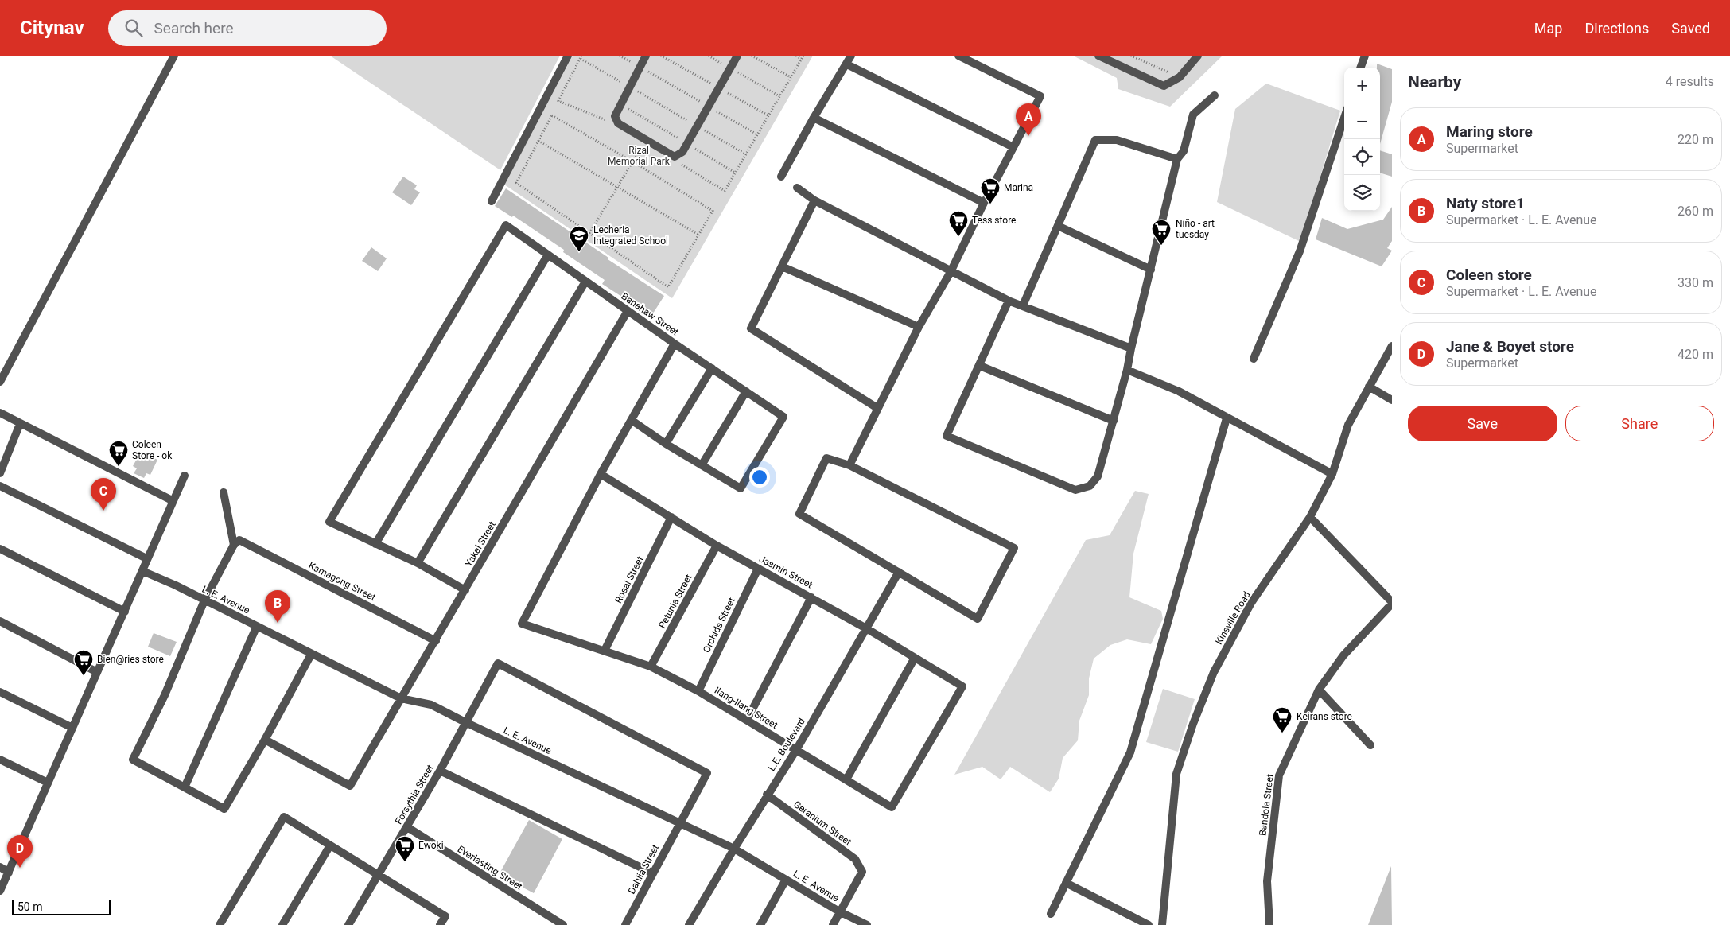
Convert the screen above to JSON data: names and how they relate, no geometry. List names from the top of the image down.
{
  "streets": {
    "street": [
      "Banahaw Street",
      "Yakal Street",
      "Jasmin Street",
      "Rosal Street",
      "Kamagong Street",
      "L. E. Avenue",
      "Petunia Street",
      "Kinsville Road",
      "Orchids Street",
      "Ilang-Ilang Street",
      "L.E. Boulevard",
      "Forsythia Street",
      "Bandola Street",
      "Geranium Street",
      "Everlasting Street",
      "Dahlia Street"
    ]
  },
  "crossings": [
    ["Banahaw Street", "Yakal Street"],
    ["Yakal Street", "Kamagong Street"],
    ["Yakal Street", "L. E. Avenue"],
    ["Jasmin Street", "Rosal Street"],
    ["Jasmin Street", "Petunia Street"],
    ["Jasmin Street", "Orchids Street"],
    ["Jasmin Street", "Ilang-Ilang Street"],
    ["Jasmin Street", "L.E. Boulevard"],
    ["Rosal Street", "Ilang-Ilang Street"],
    ["L. E. Avenue", "L.E. Boulevard"],
    ["L. E. Avenue", "Forsythia Street"],
    ["L. E. Avenue", "Geranium Street"],
    ["L. E. Avenue", "Dahlia Street"],
    ["Petunia Street", "Ilang-Ilang Street"],
    ["Orchids Street", "Ilang-Ilang Street"],
    ["Ilang-Ilang Street", "L.E. Boulevard"],
    ["L.E. Boulevard", "Geranium Street"],
    ["Forsythia Street", "Everlasting Street"],
    ["Forsythia Street", "Dahlia Street"]
  ],
  "parks": ["Rizal Memorial Park"],
  "places": {
    "supermarket": [
      "Marina",
      "Tess store",
      "Niño - art tuesday",
      "Coleen Store - ok",
      "Bien@ries store",
      "Keirans store",
      "Ewoki"
    ],
    "school or university": ["Lecheria Integrated School"]
  },
  "scale_bar": "50 m",
  "page": {
    "header": "Citynav",
    "search": "Search here",
    "nav": ["Map", "Directions", "Saved"],
    "heading": ["Nearby", "4 results"],
    "map_buttons": ["+", "−"],
    "pins": [
      "A",
      "C",
      "B",
      "D"
    ],
    "list": [
      {
        "mark": "A",
        "name": "Maring store",
        "note": "Supermarket",
        "value": "220 m"
      },
      {
        "mark": "B",
        "name": "Naty store1",
        "note": "Supermarket · L. E. Avenue",
        "value": "260 m"
      },
      {
        "mark": "C",
        "name": "Coleen store",
        "note": "Supermarket · L. E. Avenue",
        "value": "330 m"
      },
      {
        "mark": "D",
        "name": "Jane & Boyet store",
        "note": "Supermarket",
        "value": "420 m"
      }
    ],
    "buttons": ["Save", "Share"],
    "scale": "50 m"
  }
}
